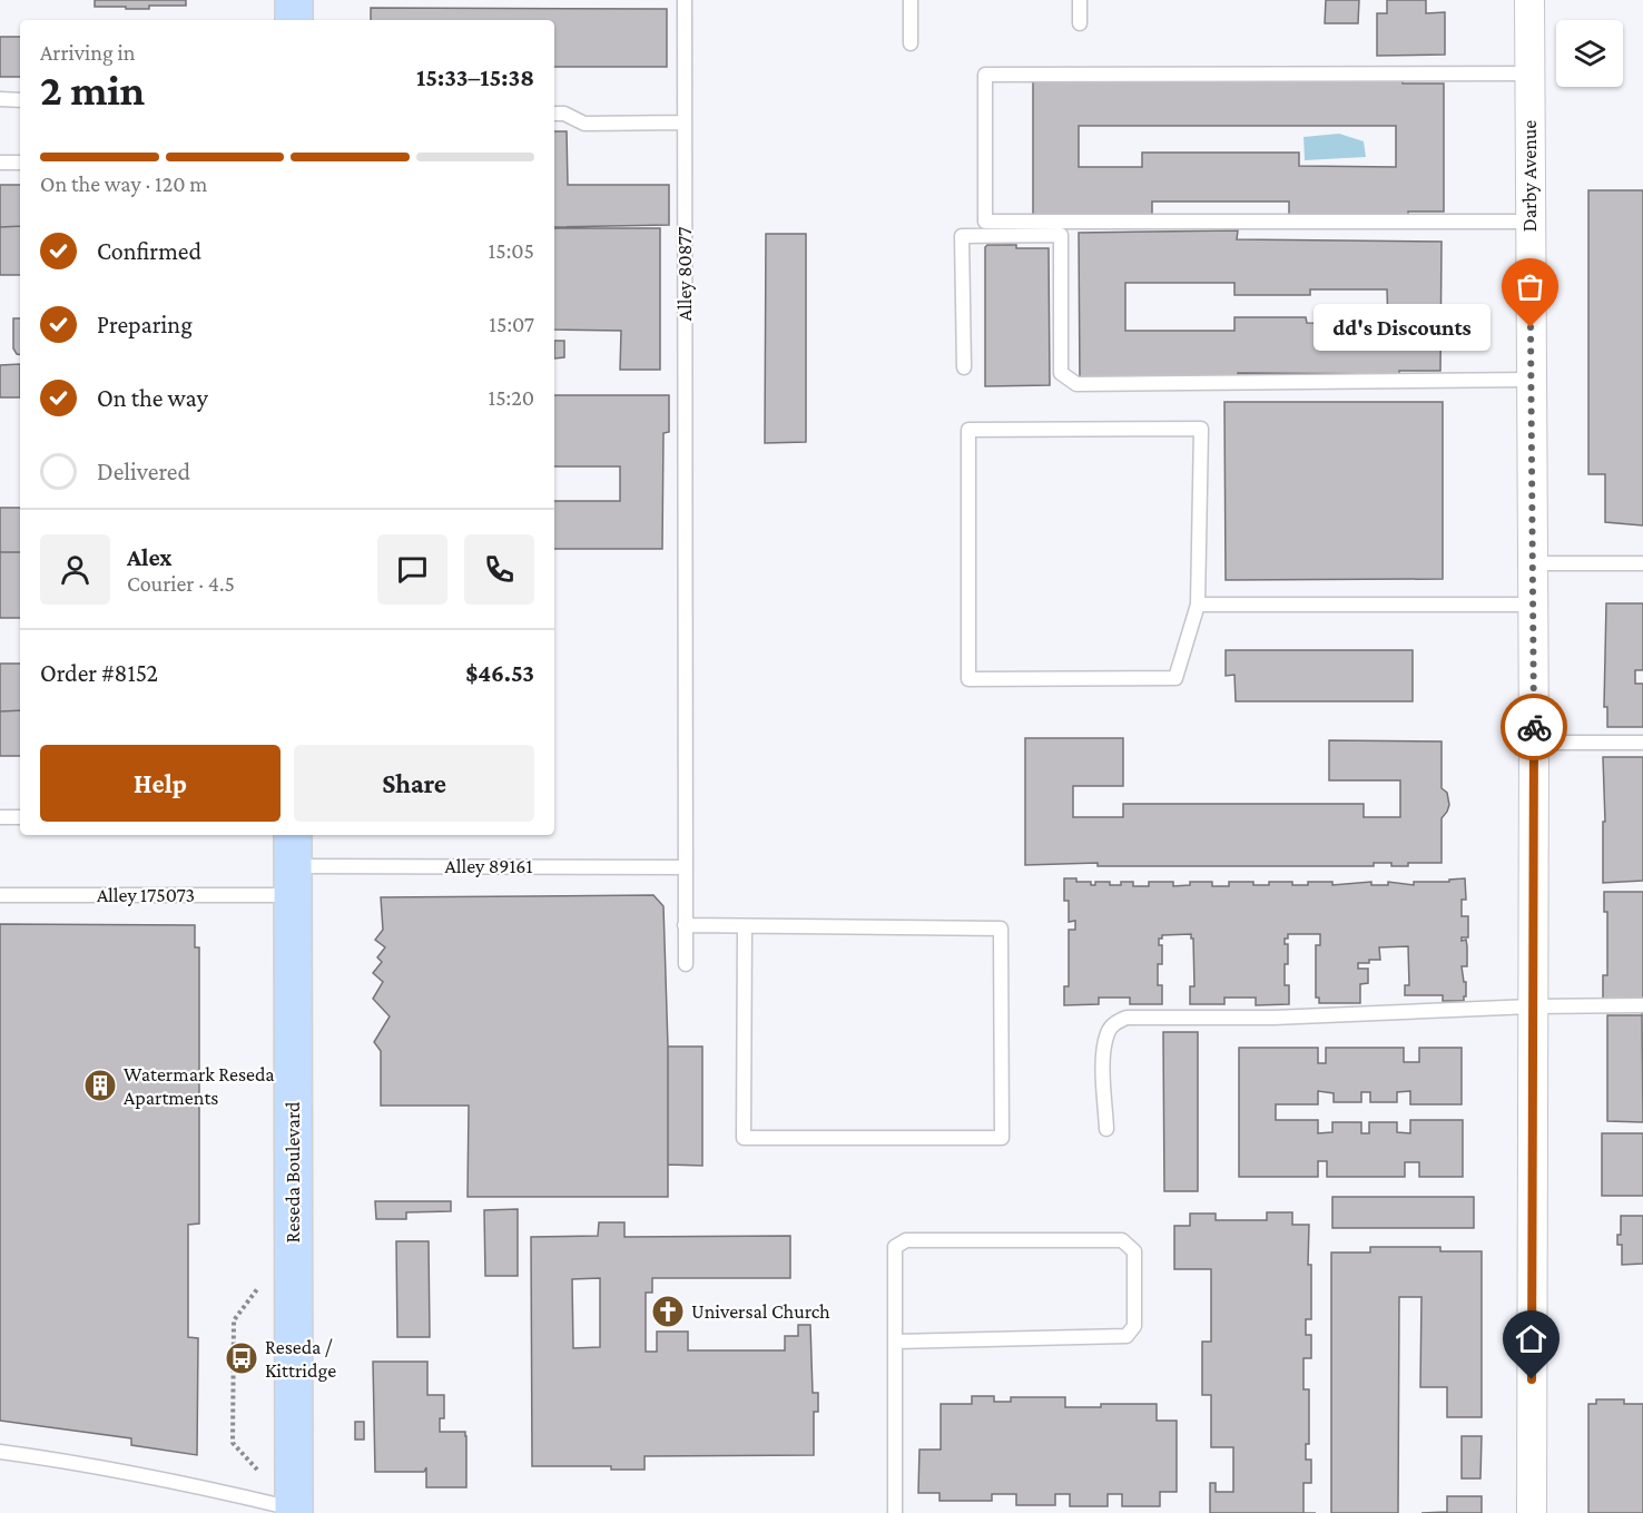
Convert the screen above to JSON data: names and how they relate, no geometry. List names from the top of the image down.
{
  "streets": {
    "main road": ["Reseda Boulevard"],
    "street": ["Darby Avenue"],
    "lane": ["Alley 80877", "Alley 89161", "Alley 175073"]
  },
  "crossings": [
    ["Alley 80877", "Alley 89161"],
    ["Alley 89161", "Alley 175073"],
    ["Alley 89161", "Reseda Boulevard"],
    ["Alley 175073", "Reseda Boulevard"]
  ],
  "places": {
    "other": ["dd's Discounts"],
    "building": ["Watermark Reseda Apartments"],
    "church": ["Universal Church"],
    "bus stop": ["Reseda / Kittridge"]
  },
  "page": {
    "heading": ["2 min", "Arriving in", "15:33–15:38"],
    "panel": [
      "Alex",
      "Courier · 4.5",
      "Order #8152",
      "$46.53"
    ],
    "bar": "On the way · 120 m",
    "list": [
      ["Confirmed", "15:05"],
      ["Preparing", "15:07"],
      ["On the way", "15:20"],
      "Delivered"
    ],
    "bubble": "dd's Discounts",
    "buttons": ["Help", "Share"]
  }
}
